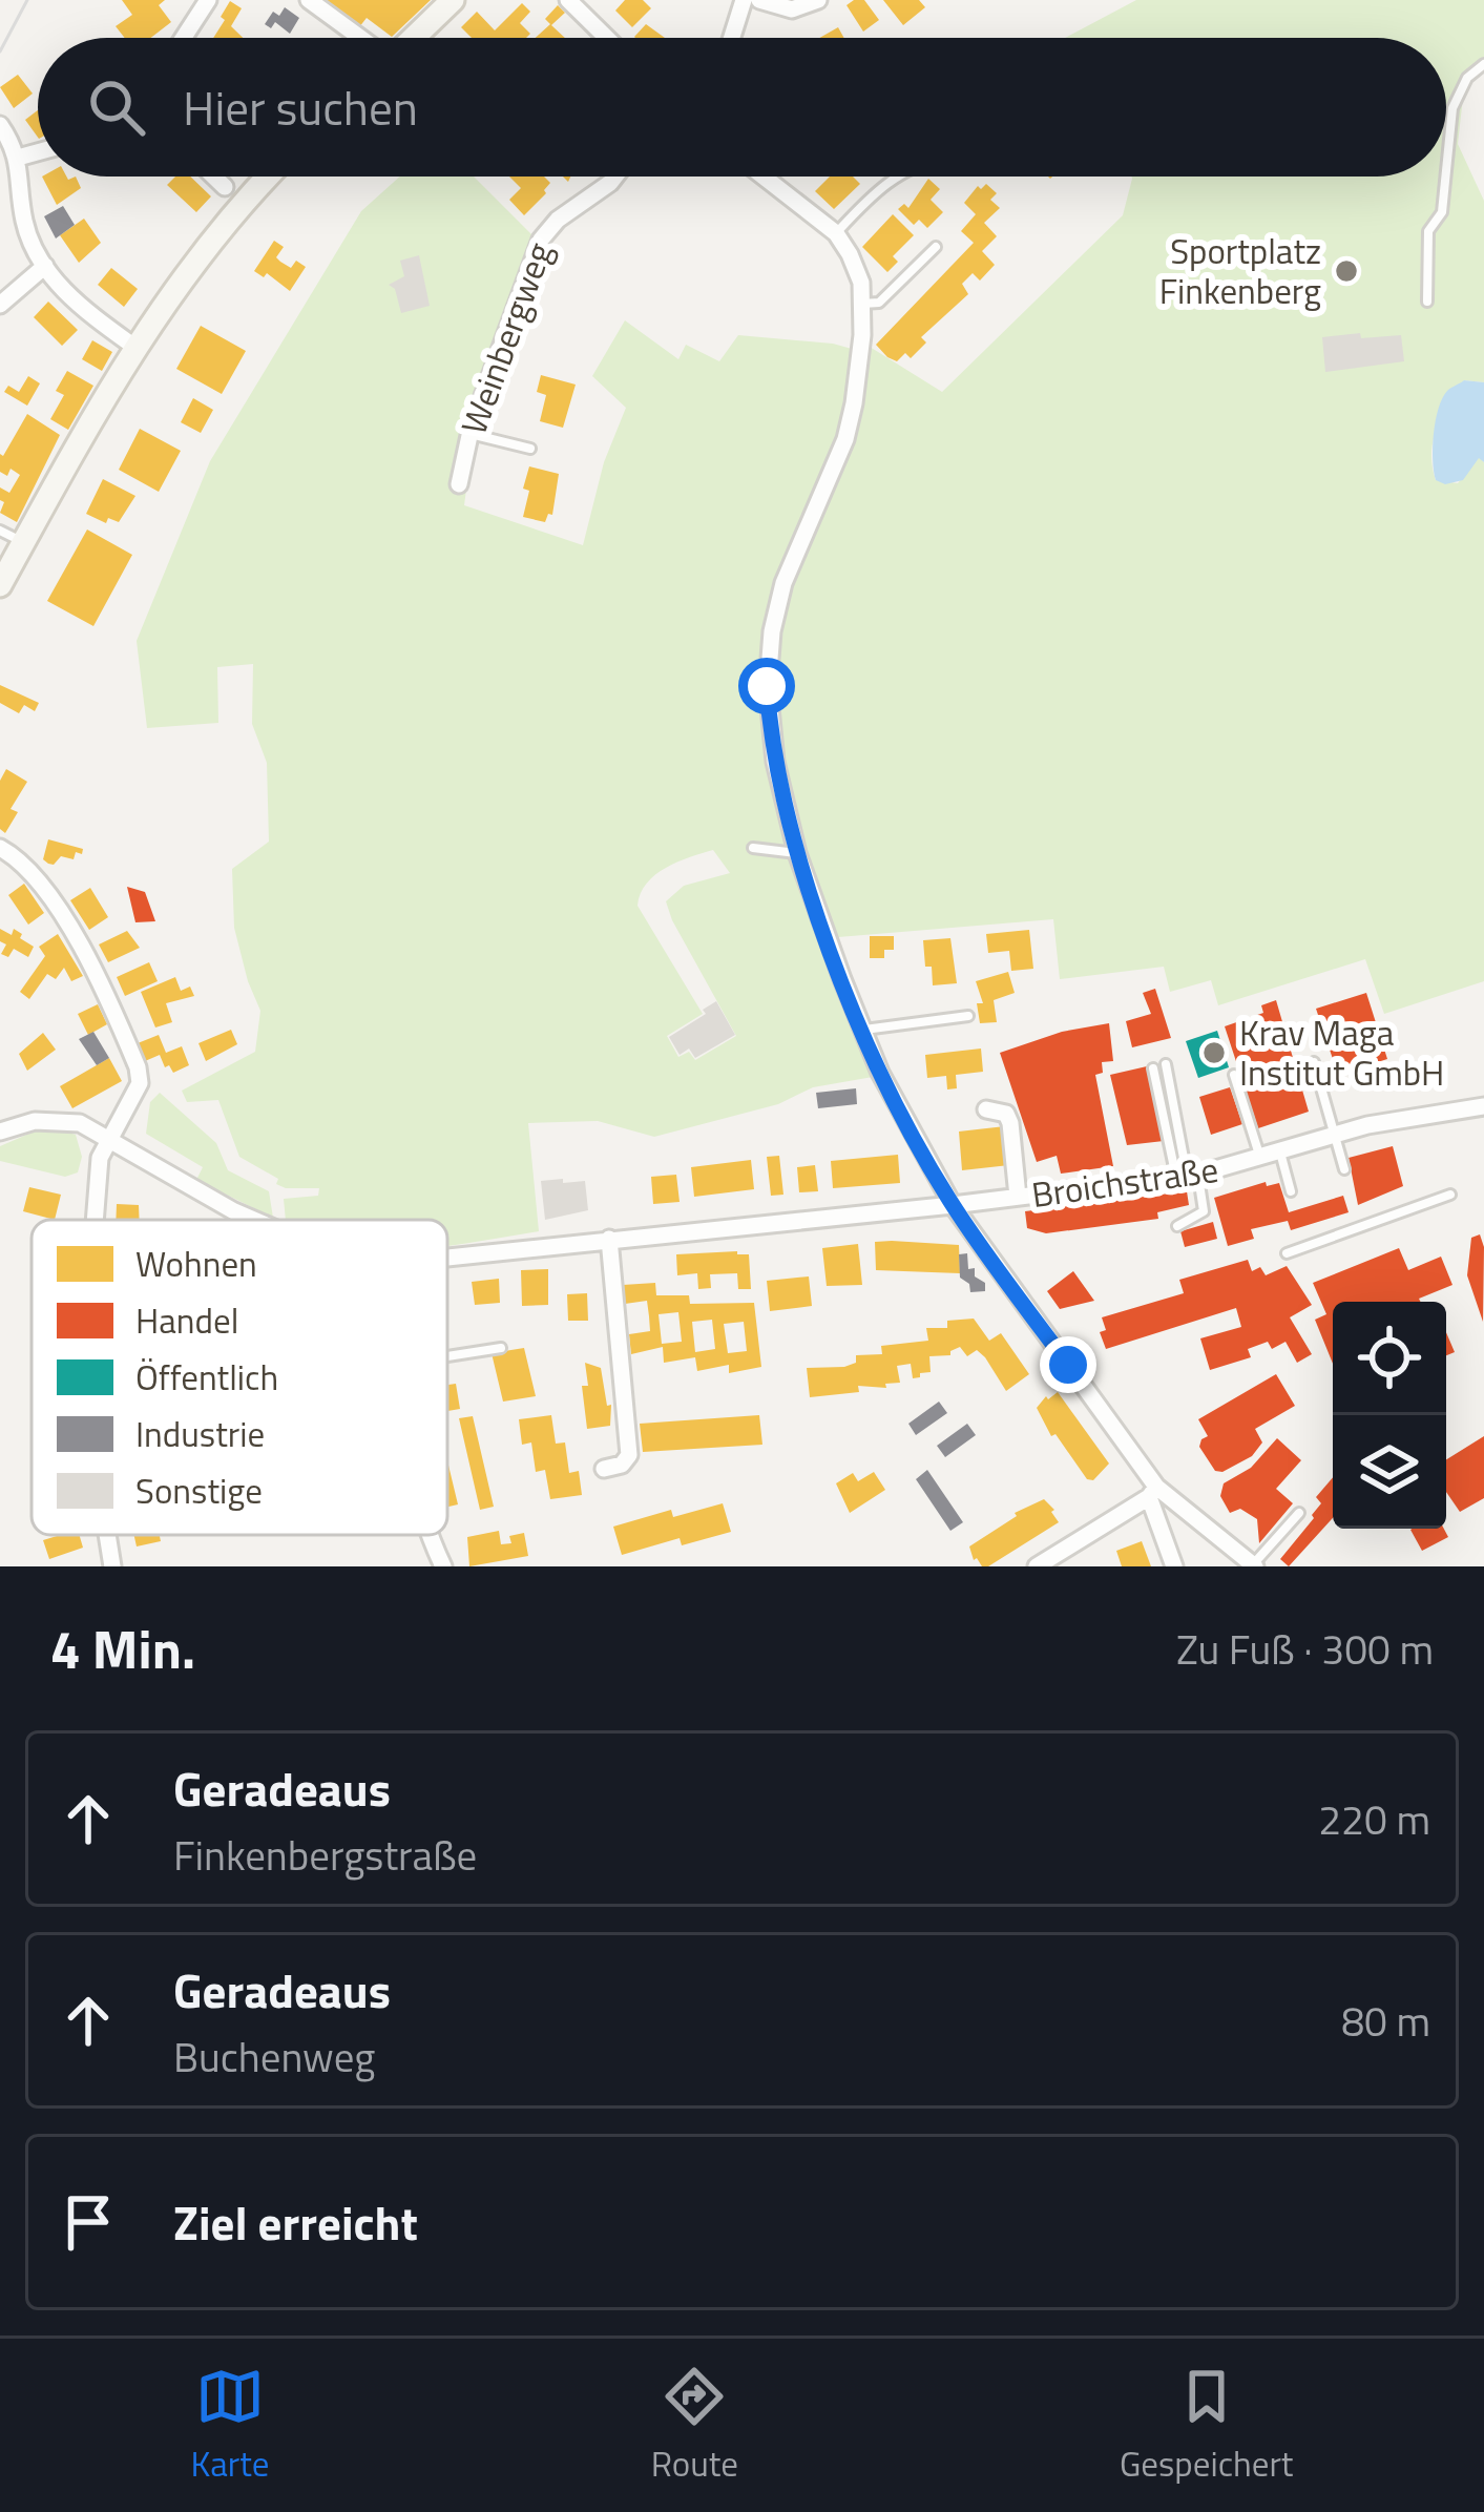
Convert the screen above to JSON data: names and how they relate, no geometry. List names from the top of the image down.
{
  "streets": {
    "street": ["Weinbergweg", "Broichstraße"]
  },
  "places": ["Sportplatz Finkenberg", "Krav Maga Institut GmbH"],
  "legend": [
    "Wohnen",
    "Handel",
    "Öffentlich",
    "Industrie",
    "Sonstige"
  ],
  "page": {
    "search": "Hier suchen",
    "heading": ["4 Min.", "Zu Fuß · 300 m"],
    "list": [
      ["Geradeaus", "Finkenbergstraße", "220 m"],
      ["Geradeaus", "Buchenweg", "80 m"],
      "Ziel erreicht"
    ],
    "nav": ["Karte", "Route", "Gespeichert"]
  }
}
